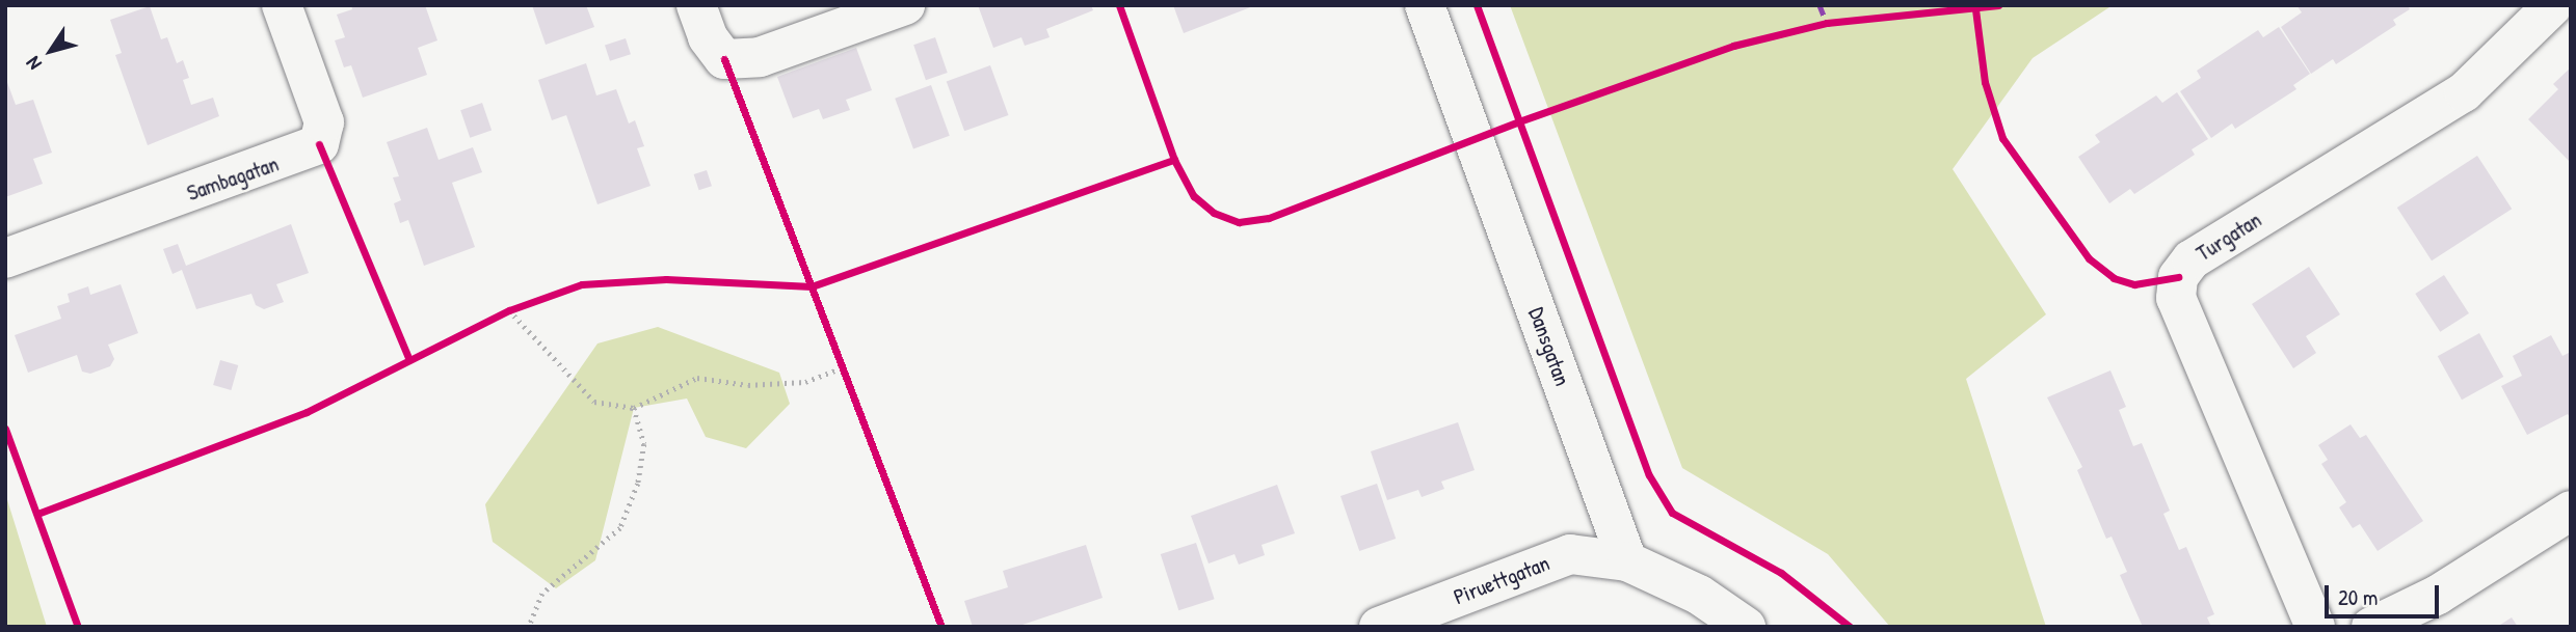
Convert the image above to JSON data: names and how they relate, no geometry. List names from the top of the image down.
{
  "streets": {
    "street": [
      "Sambagatan",
      "Turgatan",
      "Dansgatan",
      "Piruettgatan"
    ]
  },
  "crossings": [
    ["Dansgatan", "Piruettgatan"]
  ],
  "scale_bar": "20 m",
  "north": "bottom left"
}
